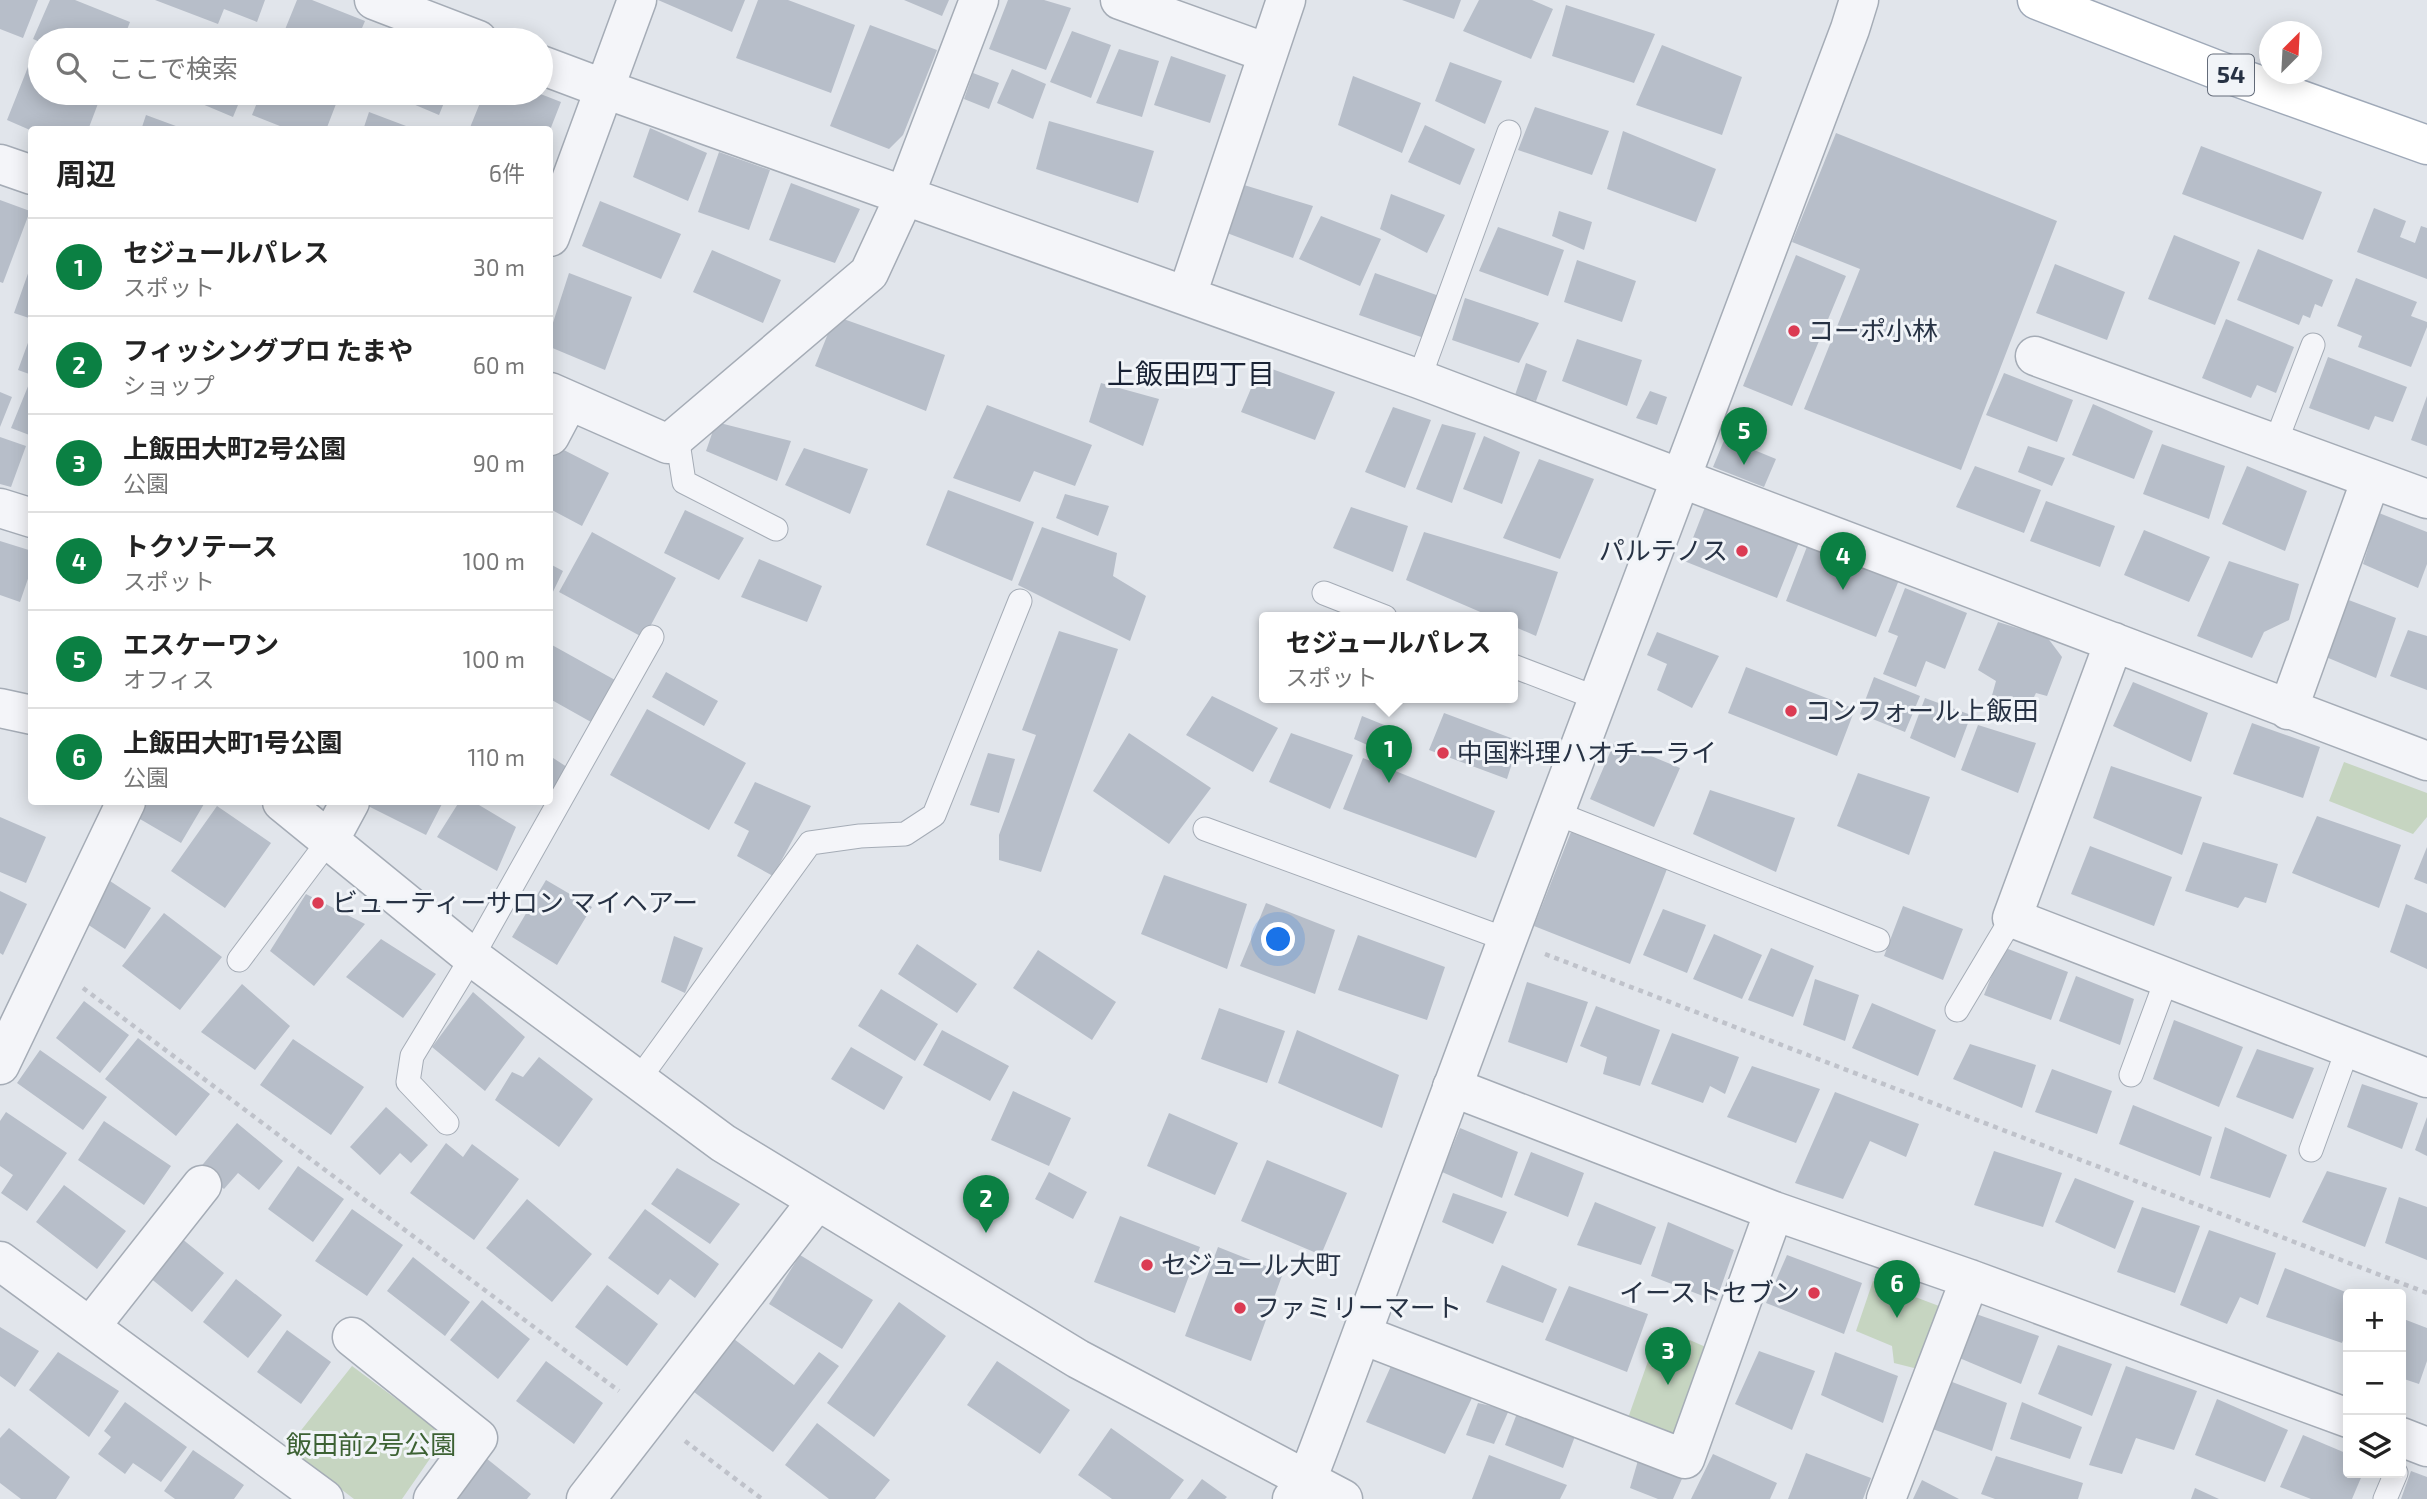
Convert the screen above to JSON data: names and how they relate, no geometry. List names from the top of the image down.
{
  "streets": {
    "main road": ["54"]
  },
  "districts": ["上飯田四丁目"],
  "parks": ["飯田前2号公園"],
  "places": [
    "コーポ小林",
    "パルテノス",
    "コンフォール上飯田",
    "中国料理ハオチーライ",
    "ビューティーサロン マイヘアー",
    "セジュール大町",
    "イーストセブン",
    "ファミリーマート"
  ],
  "north": "top right",
  "page": {
    "search": "ここで検索",
    "heading": ["周辺", "6件"],
    "list": [
      {
        "mark": "1",
        "name": "セジュールパレス",
        "note": "スポット",
        "value": "30 m"
      },
      {
        "mark": "2",
        "name": "フィッシングプロ たまや",
        "note": "ショップ",
        "value": "60 m"
      },
      {
        "mark": "3",
        "name": "上飯田大町2号公園",
        "note": "公園",
        "value": "90 m"
      },
      {
        "mark": "4",
        "name": "トクソテース",
        "note": "スポット",
        "value": "100 m"
      },
      {
        "mark": "5",
        "name": "エスケーワン",
        "note": "オフィス",
        "value": "100 m"
      },
      {
        "mark": "6",
        "name": "上飯田大町1号公園",
        "note": "公園",
        "value": "110 m"
      }
    ],
    "pins": [
      "5",
      "4",
      "1",
      "2",
      "6",
      "3"
    ],
    "popup": ["セジュールパレス", "スポット"],
    "map_buttons": ["+", "−"]
  }
}
